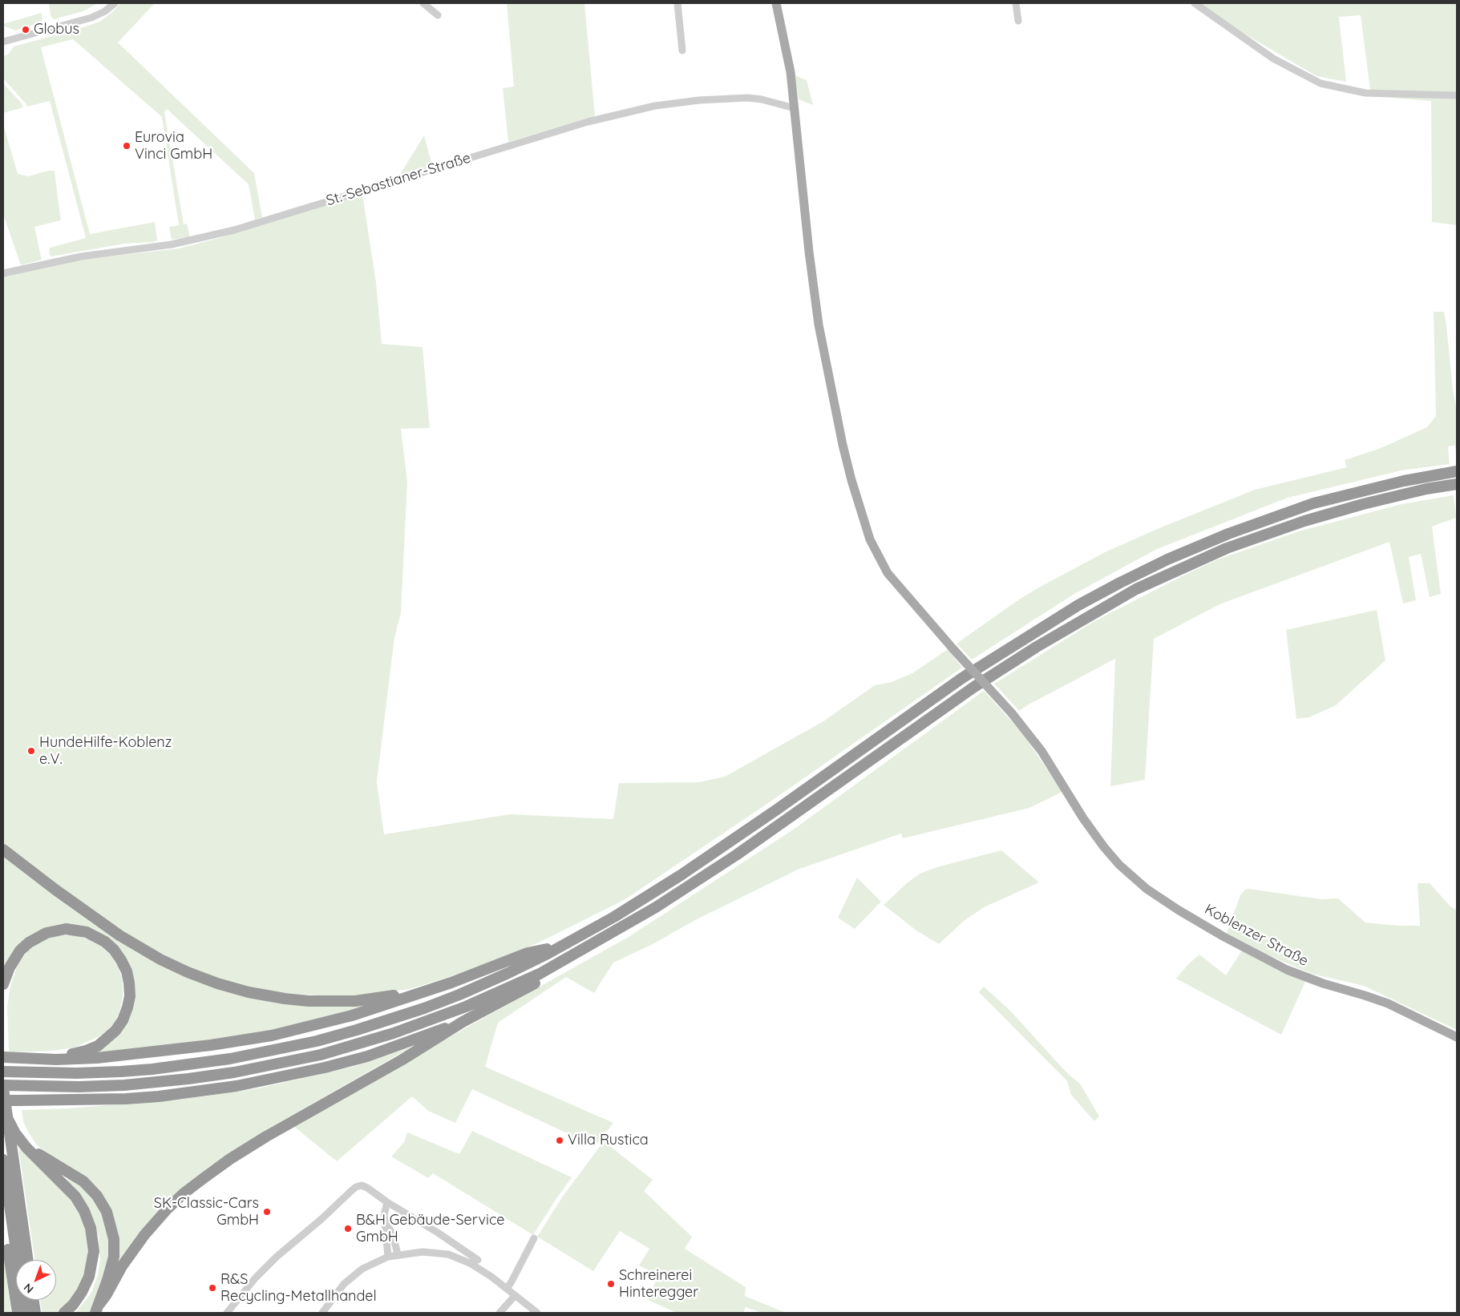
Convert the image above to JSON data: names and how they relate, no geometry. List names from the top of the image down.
{
  "streets": {
    "main road": ["Koblenzer Straße"],
    "street": ["St.-Sebastianer-Straße"]
  },
  "crossings": [
    ["St.-Sebastianer-Straße", "Koblenzer Straße"]
  ],
  "places": [
    "Globus",
    "Eurovia Vinci GmbH",
    "HundeHilfe-Koblenz e.V.",
    "Villa Rustica",
    "SK-Classic-Cars GmbH",
    "B&H Gebäude-Service GmbH",
    "Schreinerei Hinteregger",
    "R&S Recycling-Metallhandel"
  ],
  "north": "bottom left"
}
